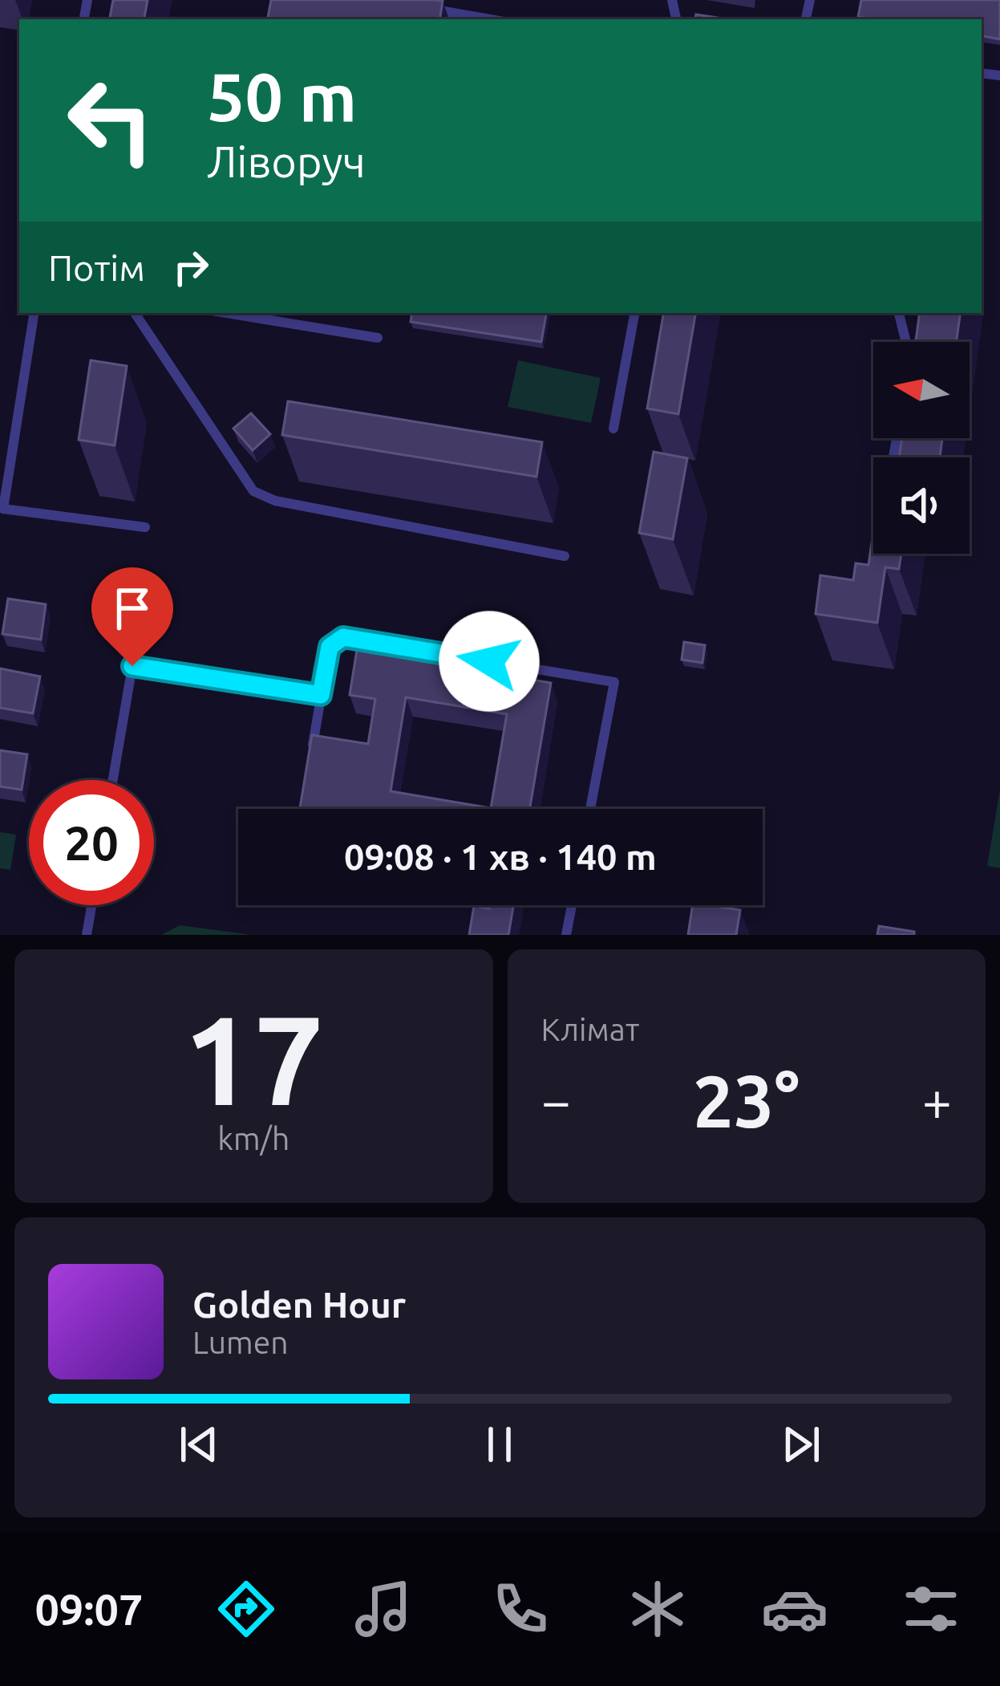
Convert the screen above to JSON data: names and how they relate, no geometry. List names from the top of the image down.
{
  "north": "left",
  "page": {
    "turn": ["50 m", "Ліворуч"],
    "then": "Потім",
    "limit": "20",
    "trip": "09:08 · 1 хв · 140 m",
    "tile": [
      ["17", "km/h"],
      "Клімат"
    ],
    "heat": ["−", "23°", "+"],
    "song": ["Golden Hour", "Lumen"],
    "tabs": "09:07"
  }
}
